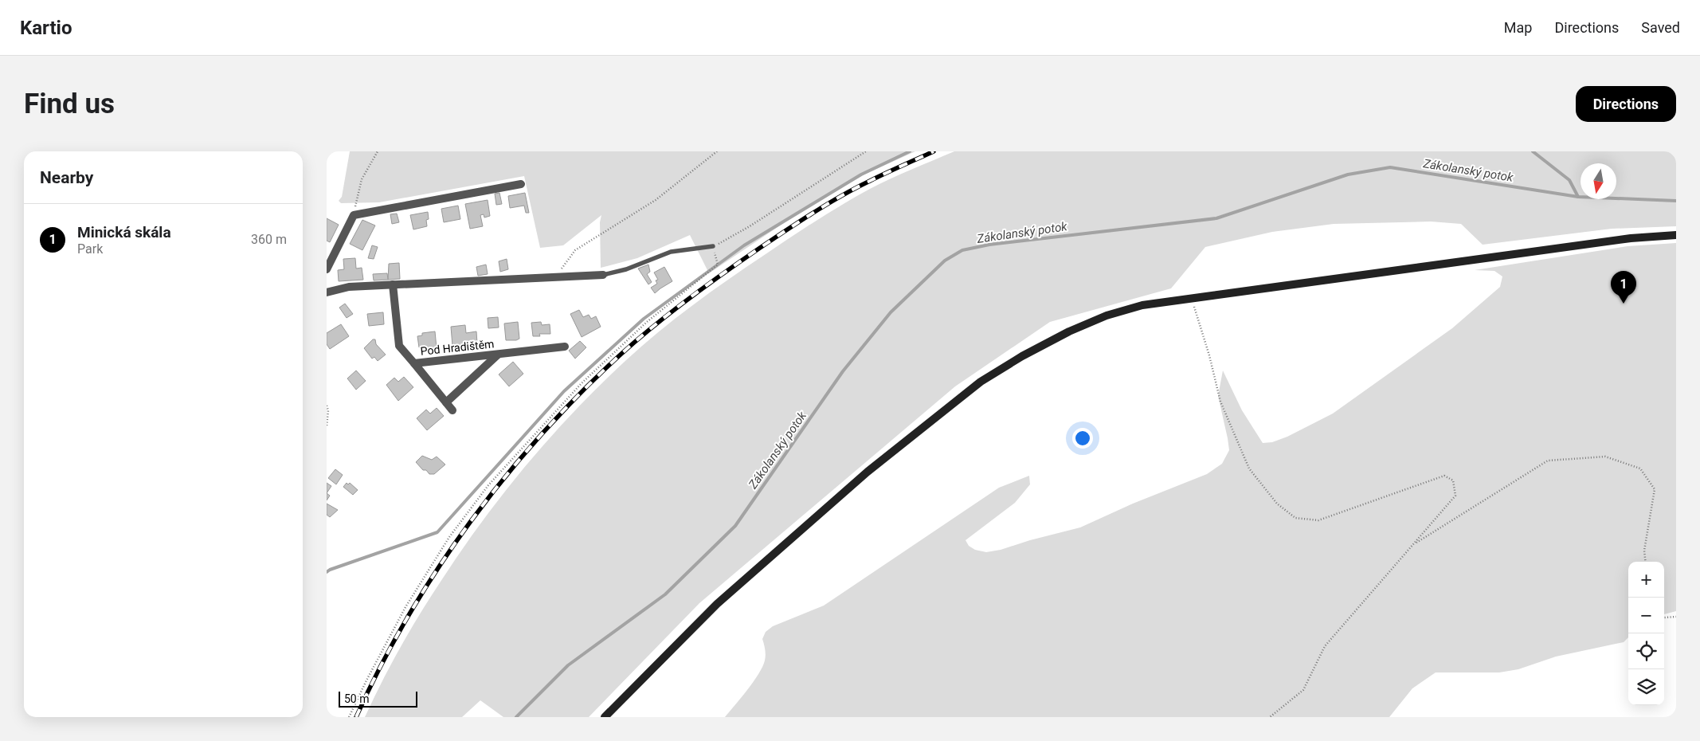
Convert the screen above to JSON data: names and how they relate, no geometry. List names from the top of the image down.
{
  "streets": {
    "street": ["Pod Hradištěm"]
  },
  "water": ["Zákolanský potok"],
  "scale_bar": "50 m",
  "north": "bottom",
  "page": {
    "header": "Kartio",
    "nav": ["Map", "Directions", "Saved"],
    "buttons": "Directions",
    "title": "Find us",
    "heading": "Nearby",
    "list": [
      {
        "mark": "1",
        "name": "Minická skála",
        "note": "Park",
        "value": "360 m"
      }
    ],
    "pins": "1",
    "map_buttons": ["+", "−"],
    "scale": "50 m"
  }
}
